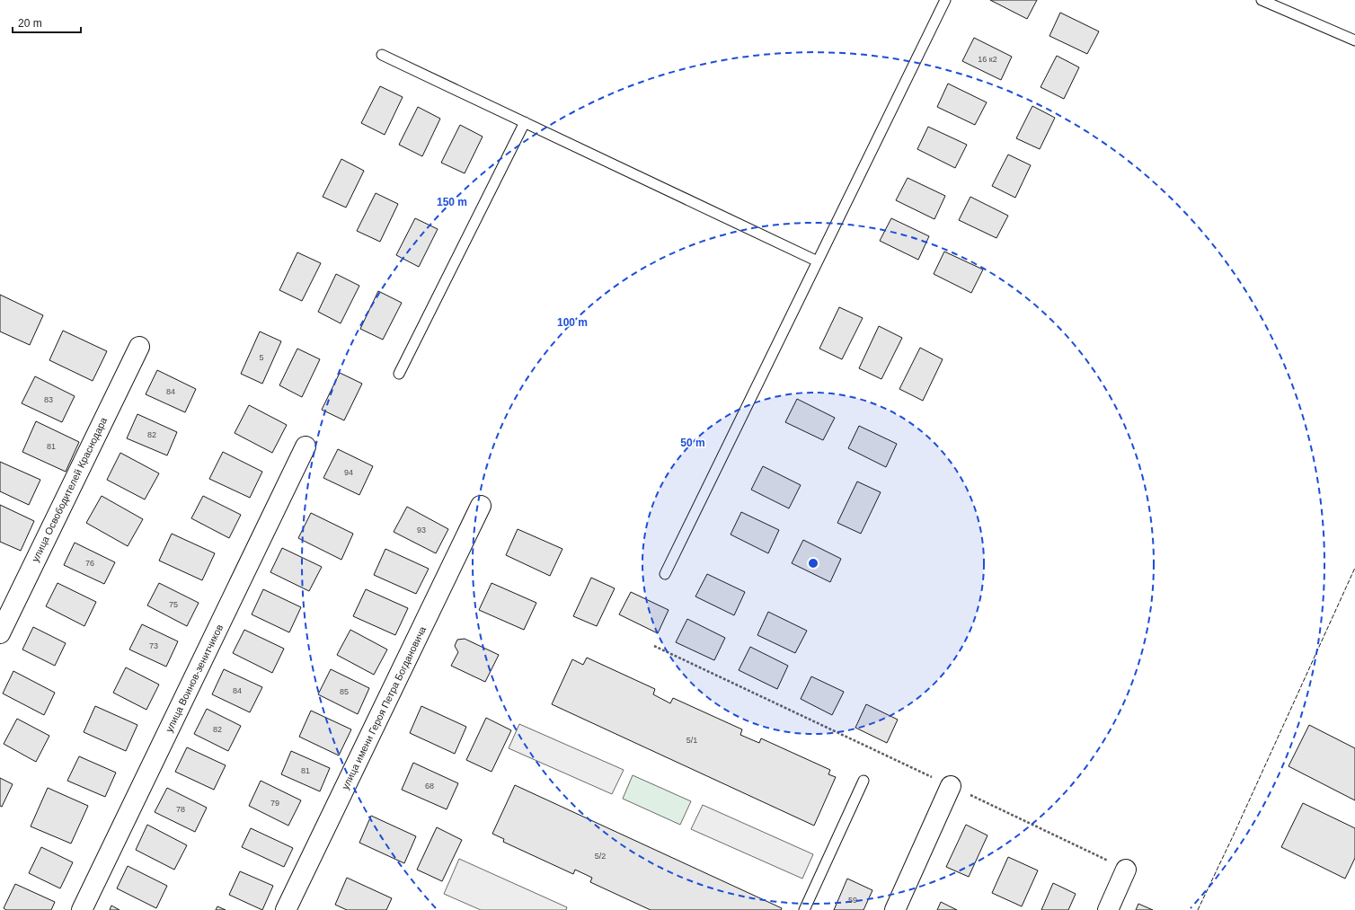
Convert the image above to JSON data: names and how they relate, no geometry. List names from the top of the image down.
{
  "streets": {
    "street": ["улица Освободителей Краснодара", "улица Воинов-зенитчиков", "улица имени Героя Петра Богдановича"]
  },
  "house_numbers": [
    "16 к2",
    "5",
    "84",
    "83",
    "82",
    "81",
    "94",
    "93",
    "76",
    "75",
    "73",
    "84",
    "85",
    "82",
    "5/1",
    "81",
    "68",
    "79",
    "78",
    "5/2",
    "59"
  ],
  "scale_bar": "20 m",
  "rings": ["150 m", "100 m", "50 m"]
}
